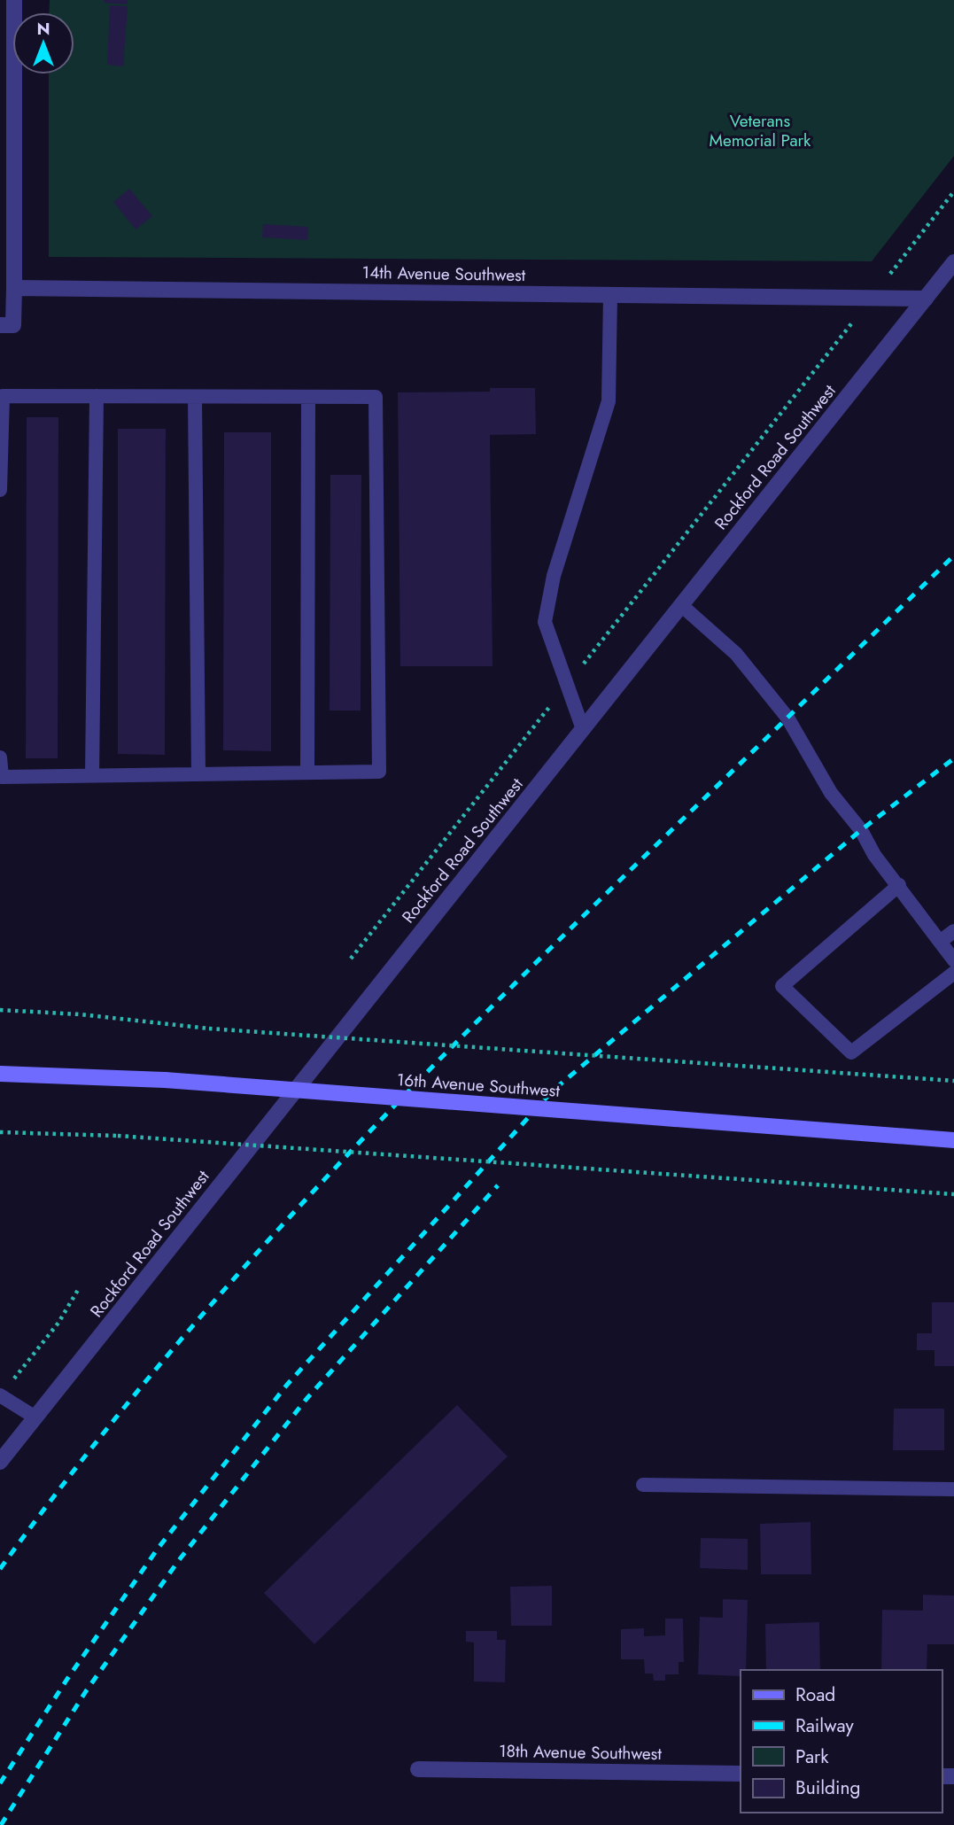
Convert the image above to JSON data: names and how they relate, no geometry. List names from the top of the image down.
{
  "streets": {
    "main road": ["16th Avenue Southwest"],
    "street": ["14th Avenue Southwest", "Rockford Road Southwest", "18th Avenue Southwest"]
  },
  "crossings": [
    ["14th Avenue Southwest", "Rockford Road Southwest"]
  ],
  "parks": ["Veterans Memorial Park"],
  "legend": [
    "Road",
    "Railway",
    "Park",
    "Building"
  ],
  "north": "top"
}
